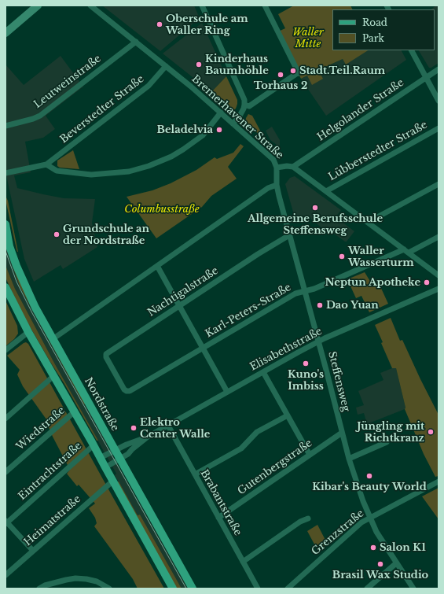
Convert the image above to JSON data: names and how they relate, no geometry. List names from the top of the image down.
{
  "streets": {
    "main road": ["Nordstraße"],
    "street": [
      "Leutweinstraße",
      "Beverstedter Straße",
      "Helgolander Straße",
      "Bremerhavener Straße",
      "Lübberstedter Straße",
      "Nachtigalstraße",
      "Karl-Peters-Straße",
      "Elisabethstraße",
      "Steffensweg",
      "Wiedstraße",
      "Gutenbergstraße",
      "Eintrachtstraße",
      "Brabantstraße",
      "Heimatstraße",
      "Grenzstraße"
    ]
  },
  "crossings": [
    ["Leutweinstraße", "Bremerhavener Straße"],
    ["Beverstedter Straße", "Bremerhavener Straße"],
    ["Helgolander Straße", "Bremerhavener Straße"],
    ["Bremerhavener Straße", "Lübberstedter Straße"],
    ["Bremerhavener Straße", "Karl-Peters-Straße"],
    ["Bremerhavener Straße", "Steffensweg"],
    ["Nachtigalstraße", "Karl-Peters-Straße"],
    ["Nachtigalstraße", "Steffensweg"],
    ["Karl-Peters-Straße", "Steffensweg"],
    ["Elisabethstraße", "Steffensweg"],
    ["Elisabethstraße", "Nordstraße"],
    ["Elisabethstraße", "Brabantstraße"],
    ["Steffensweg", "Gutenbergstraße"],
    ["Steffensweg", "Grenzstraße"],
    ["Gutenbergstraße", "Brabantstraße"]
  ],
  "parks": ["Waller Mitte", "Columbusstraße"],
  "places": [
    "Oberschule am Waller Ring",
    "Kinderhaus Baumhöhle",
    "Stadt.Teil.Raum",
    "Torhaus 2",
    "Beladelvia",
    "Allgemeine Berufsschule Steffensweg",
    "Grundschule an der Nordstraße",
    "Waller Wasserturm",
    "Neptun Apotheke",
    "Dao Yuan",
    "Kuno's Imbiss",
    "Elektro Center Walle",
    "Jüngling mit Richtkranz",
    "Kibar's Beauty World",
    "Salon K1",
    "Brasil Wax Studio"
  ],
  "legend": ["Road", "Park"]
}
